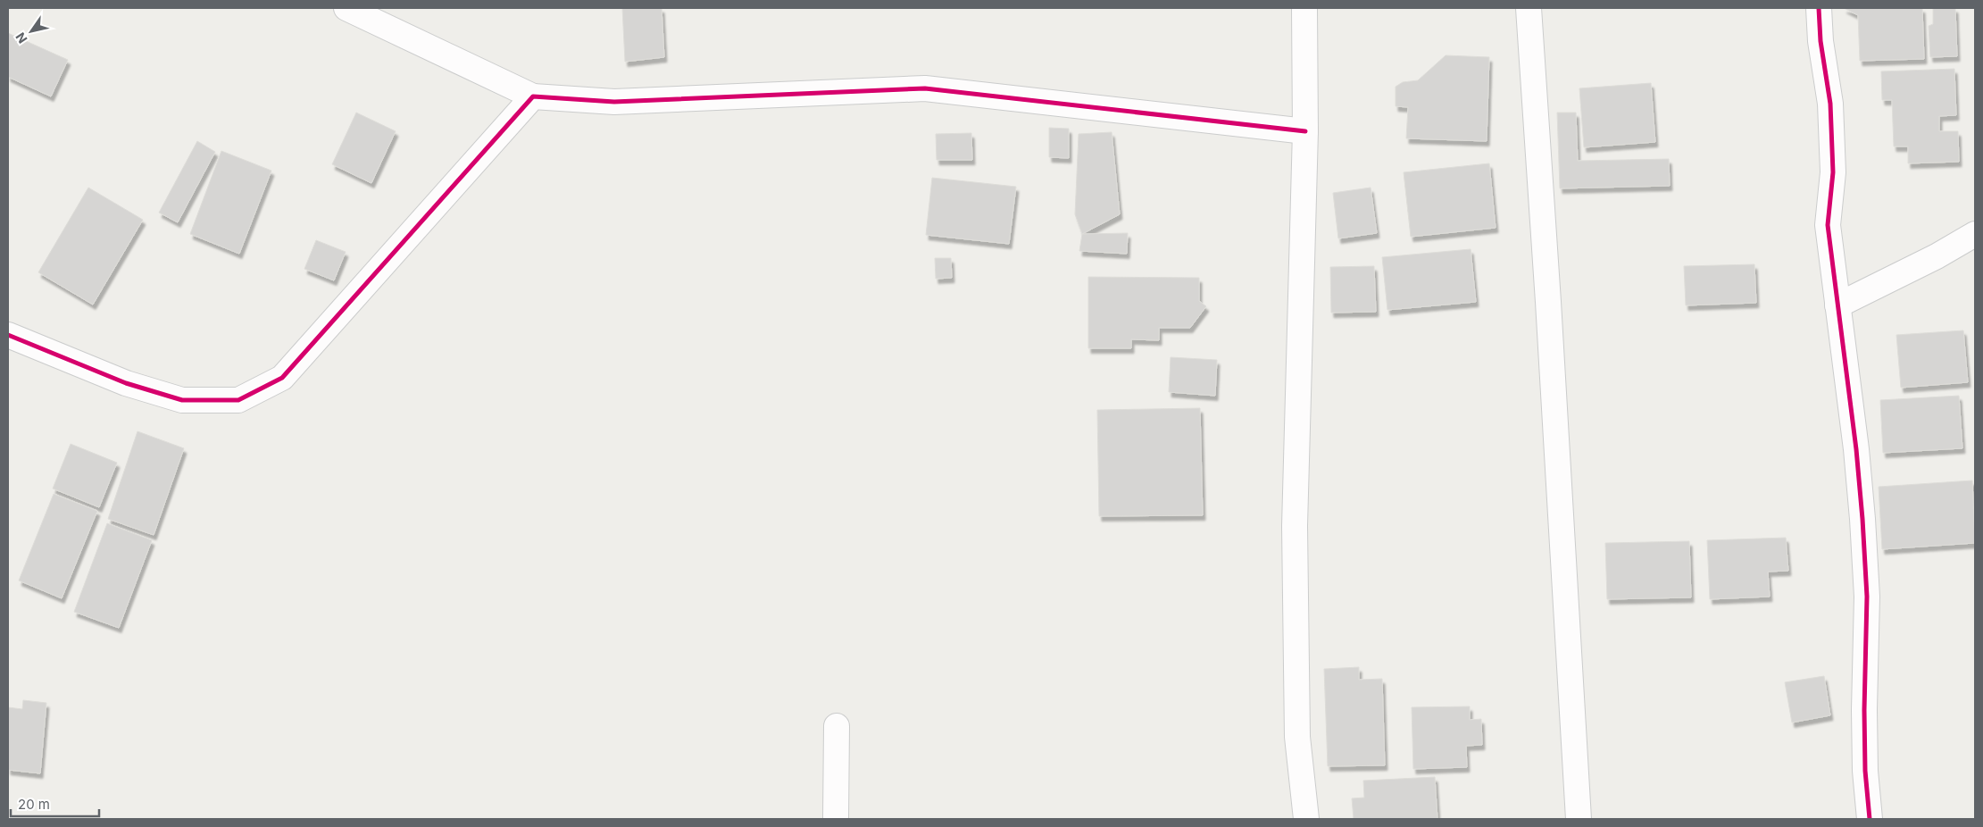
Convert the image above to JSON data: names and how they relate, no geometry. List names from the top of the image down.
{
  "scale_bar": "20 m",
  "north": "bottom left"
}
